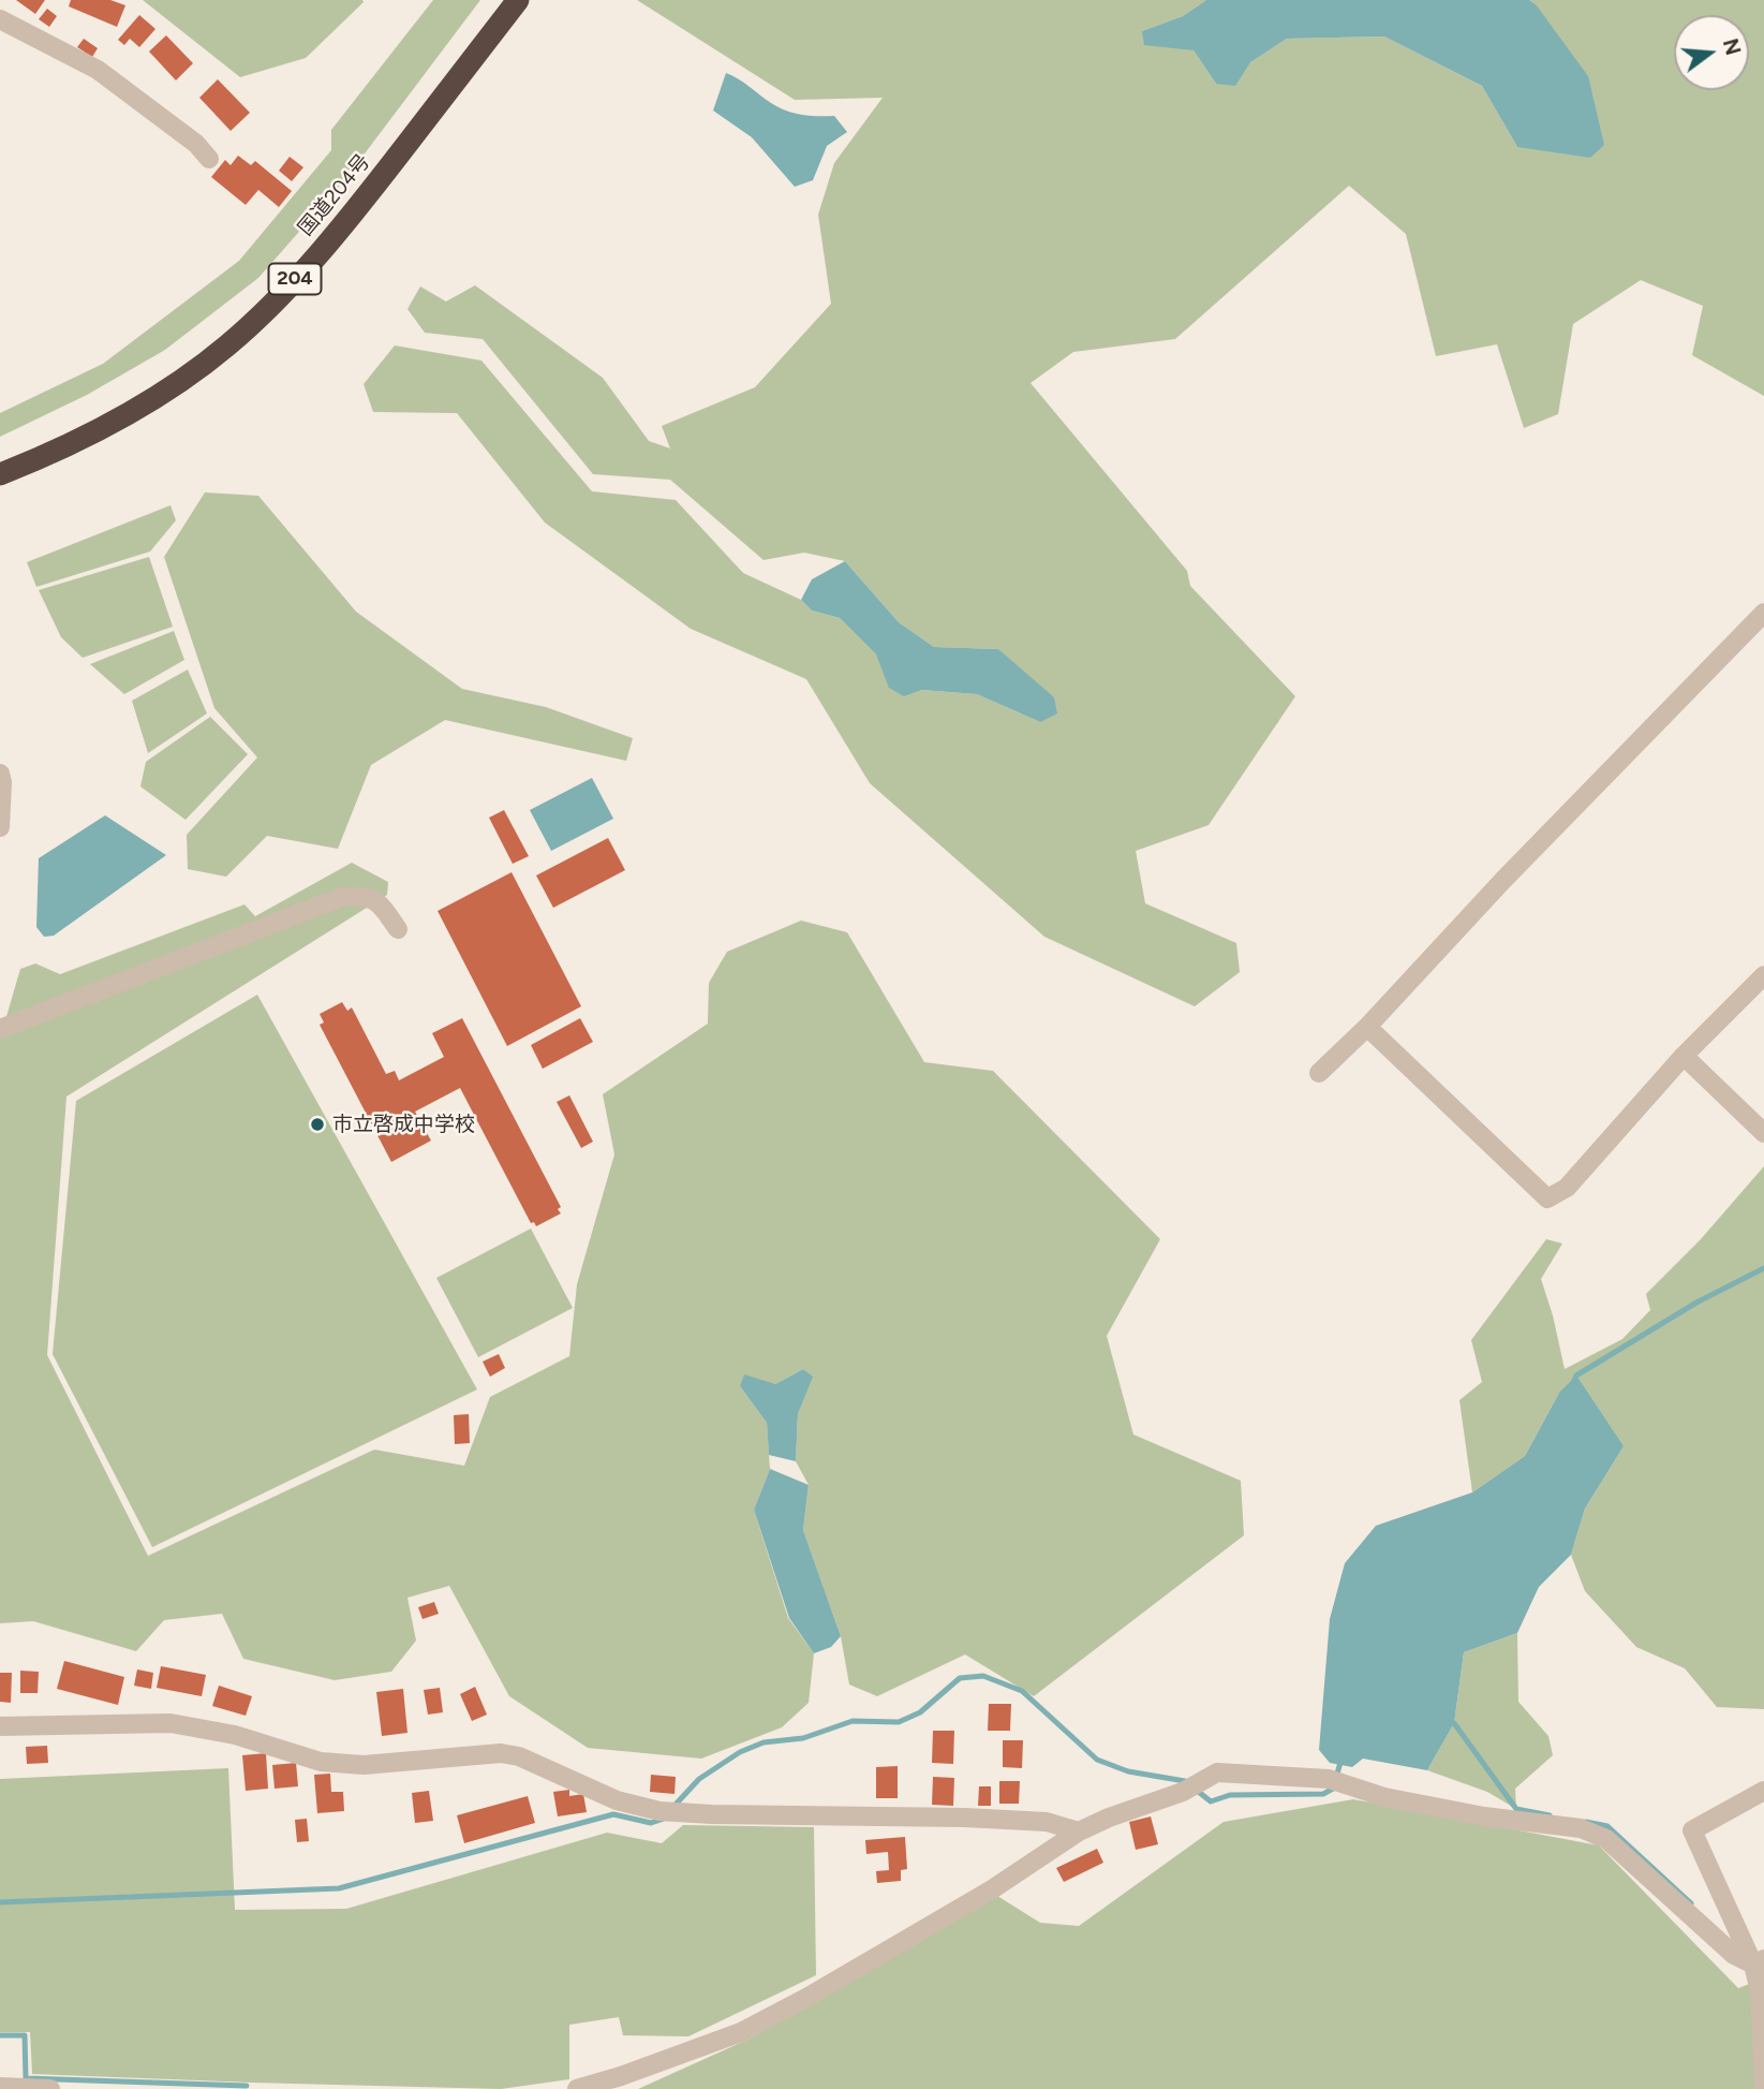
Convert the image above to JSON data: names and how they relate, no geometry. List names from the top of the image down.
{
  "streets": {
    "highway": ["国道204号", "204"]
  },
  "places": ["市立啓成中学校"],
  "north": "right"
}
